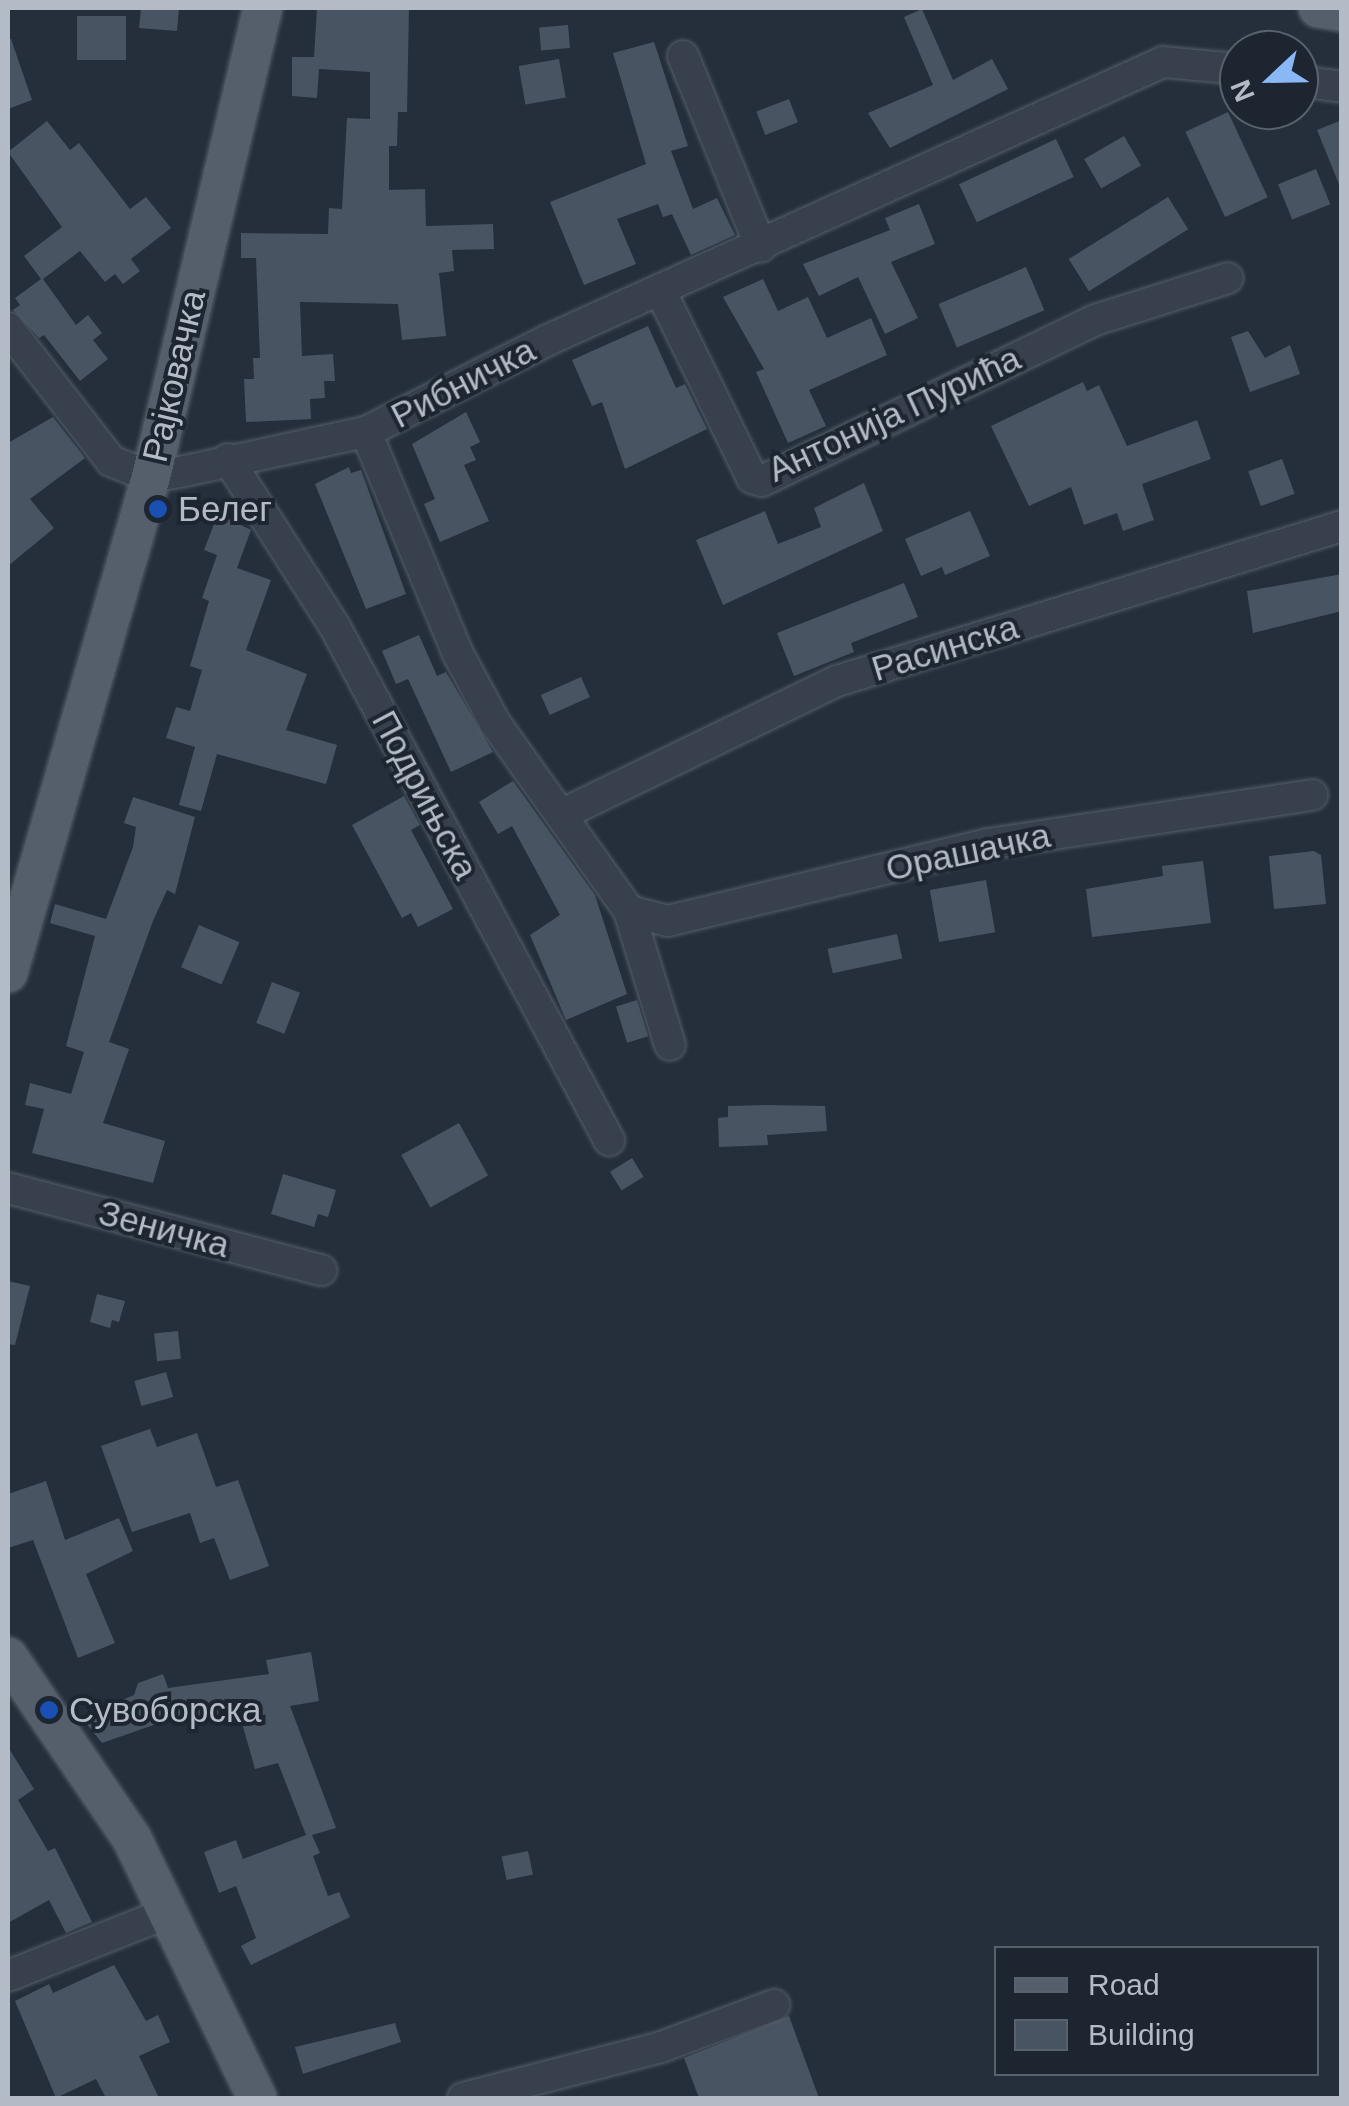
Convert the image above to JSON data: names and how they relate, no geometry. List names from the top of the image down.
{
  "streets": {
    "main road": ["Рајковачка"],
    "street": [
      "Рибничка",
      "Антонија Пурића",
      "Расинска",
      "Подрињска",
      "Орашачка",
      "Зеничка"
    ]
  },
  "crossings": [
    ["Рајковачка", "Рибничка"],
    ["Рибничка", "Антонија Пурића"],
    ["Рибничка", "Подрињска"]
  ],
  "places": ["Белег", "Сувоборска"],
  "legend": ["Road", "Building"],
  "north": "left"
}
